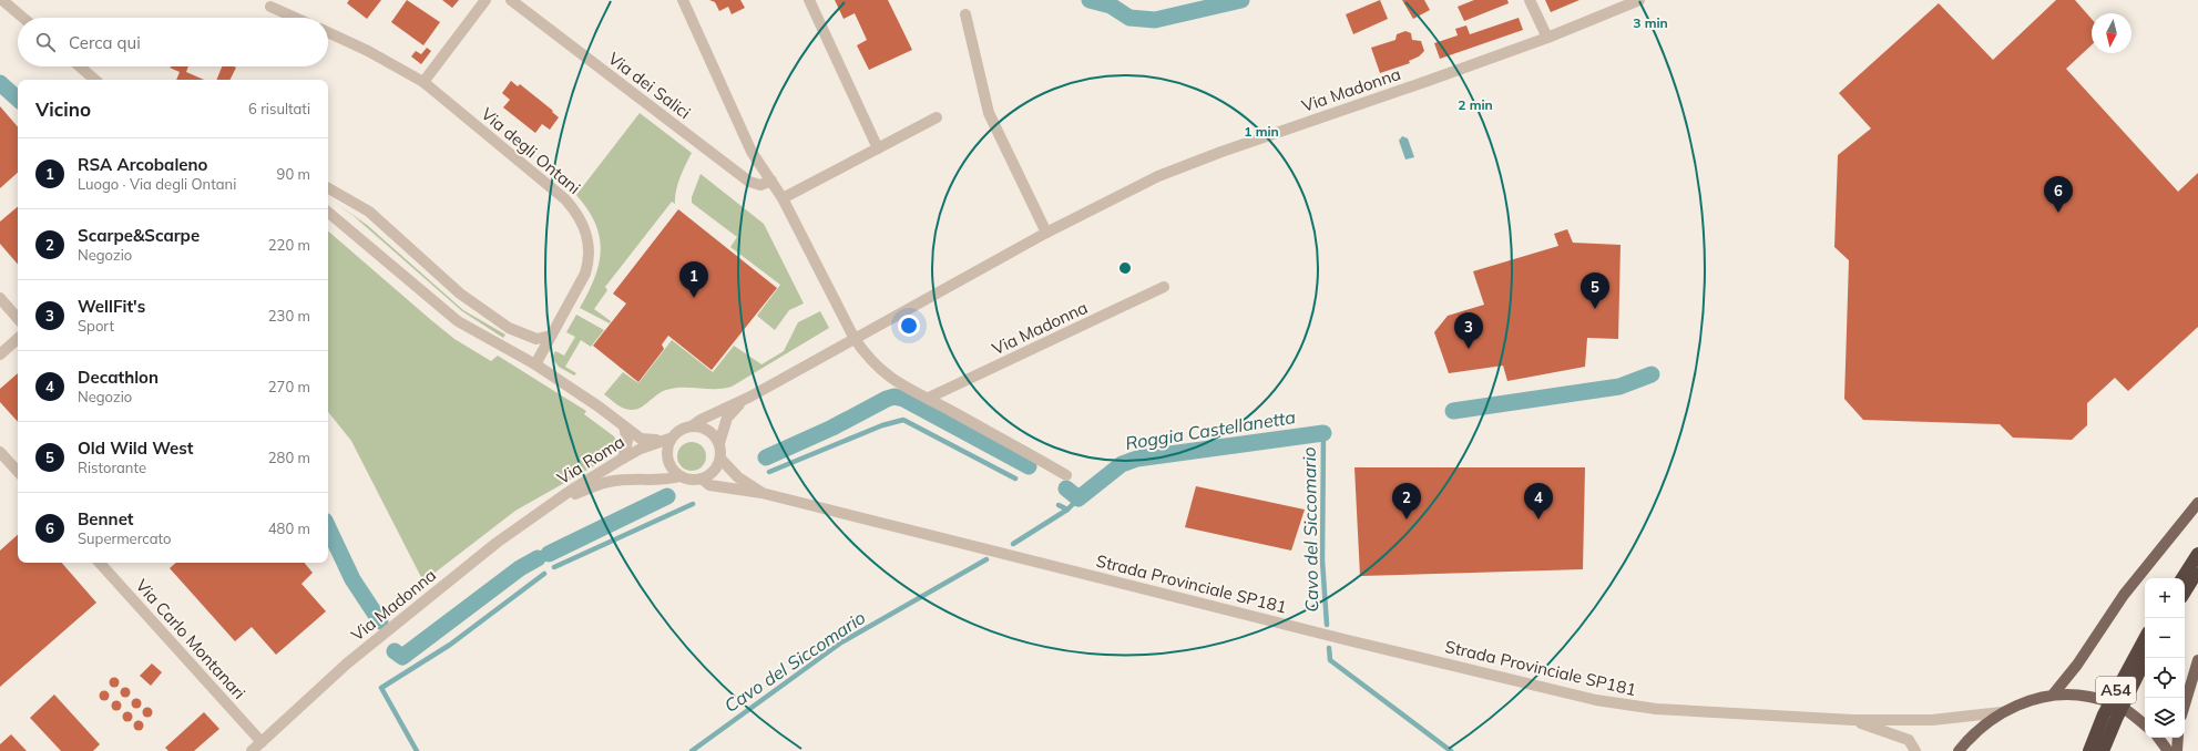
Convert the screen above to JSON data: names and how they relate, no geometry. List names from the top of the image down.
{
  "streets": {
    "highway": ["A54"],
    "street": [
      "Via dei Salici",
      "Via Madonna",
      "Via degli Ontani",
      "Via Roma",
      "Strada Provinciale SP181",
      "Via Carlo Montanari"
    ]
  },
  "crossings": [
    ["Via Madonna", "Via Roma"],
    ["Via Madonna", "Strada Provinciale SP181"],
    ["Via Madonna", "Via Carlo Montanari"],
    ["Via Roma", "Strada Provinciale SP181"]
  ],
  "water": ["Roggia Castellanetta", "Cavo del Siccomario"],
  "north": "bottom",
  "page": {
    "search": "Cerca qui",
    "heading": ["Vicino", "6 risultati"],
    "list": [
      {
        "mark": "1",
        "name": "RSA Arcobaleno",
        "note": "Luogo · Via degli Ontani",
        "value": "90 m"
      },
      {
        "mark": "2",
        "name": "Scarpe&Scarpe",
        "note": "Negozio",
        "value": "220 m"
      },
      {
        "mark": "3",
        "name": "WellFit's",
        "note": "Sport",
        "value": "230 m"
      },
      {
        "mark": "4",
        "name": "Decathlon",
        "note": "Negozio",
        "value": "270 m"
      },
      {
        "mark": "5",
        "name": "Old Wild West",
        "note": "Ristorante",
        "value": "280 m"
      },
      {
        "mark": "6",
        "name": "Bennet",
        "note": "Supermercato",
        "value": "480 m"
      }
    ],
    "pins": [
      "6",
      "1",
      "5",
      "3",
      "2",
      "4"
    ],
    "map_buttons": ["+", "−"]
  },
  "rings": ["3 min", "2 min", "1 min"]
}
